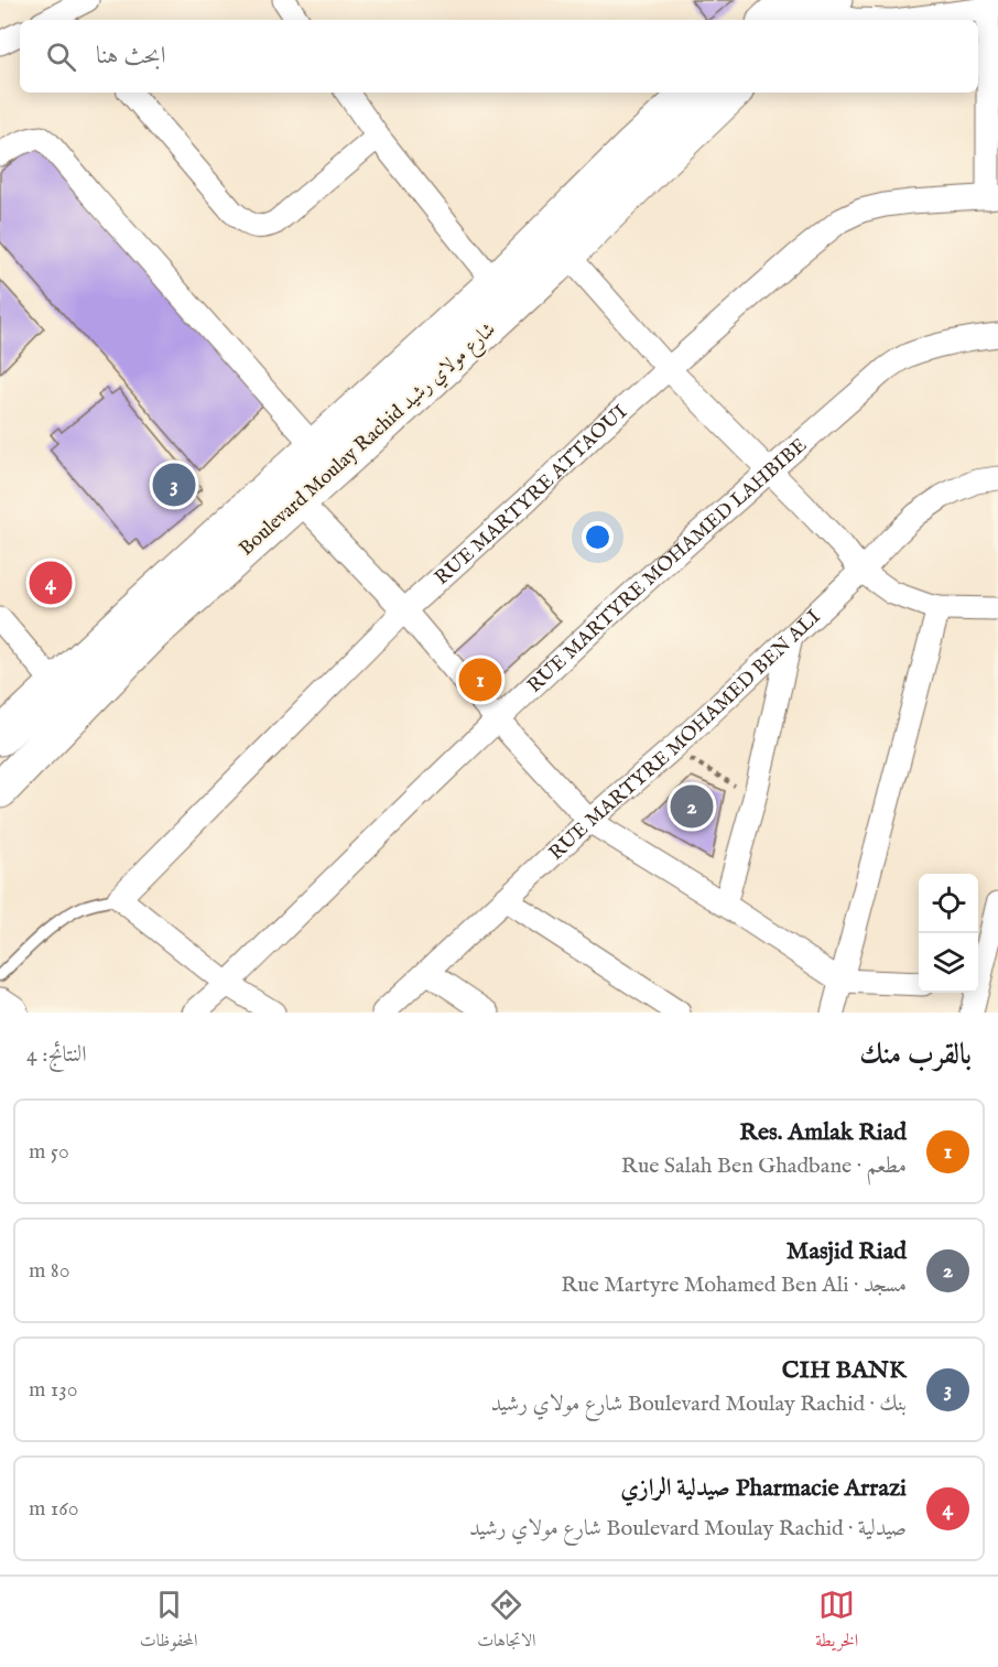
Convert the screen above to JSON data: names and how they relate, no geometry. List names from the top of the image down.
{
  "streets": {
    "main road": ["Boulevard Moulay Rachid شارع مولاي رشيد"],
    "street": ["RUE MARTYRE ATTAOUI", "RUE MARTYRE MOHAMED LAHBIBE", "RUE MARTYRE MOHAMED BEN ALI"]
  },
  "page": {
    "search": "ابحث هنا",
    "pins": [
      "3",
      "4",
      "1",
      "2"
    ],
    "heading": ["بالقرب منك", "النتائج: 4"],
    "list": [
      {
        "mark": "1",
        "name": "Res. Amlak Riad",
        "note": "مطعم · Rue Salah Ben Ghadbane",
        "value": "50 m"
      },
      {
        "mark": "2",
        "name": "Masjid Riad",
        "note": "مسجد · Rue Martyre Mohamed Ben Ali",
        "value": "80 m"
      },
      {
        "mark": "3",
        "name": "CIH BANK",
        "note": "بنك · Boulevard Moulay Rachid شارع مولاي رشيد",
        "value": "130 m"
      },
      {
        "mark": "4",
        "name": "Pharmacie Arrazi صيدلية الرازي",
        "note": "صيدلية · Boulevard Moulay Rachid شارع مولاي رشيد",
        "value": "160 m"
      }
    ],
    "nav": ["الخريطة", "الاتجاهات", "المحفوظات"]
  }
}
